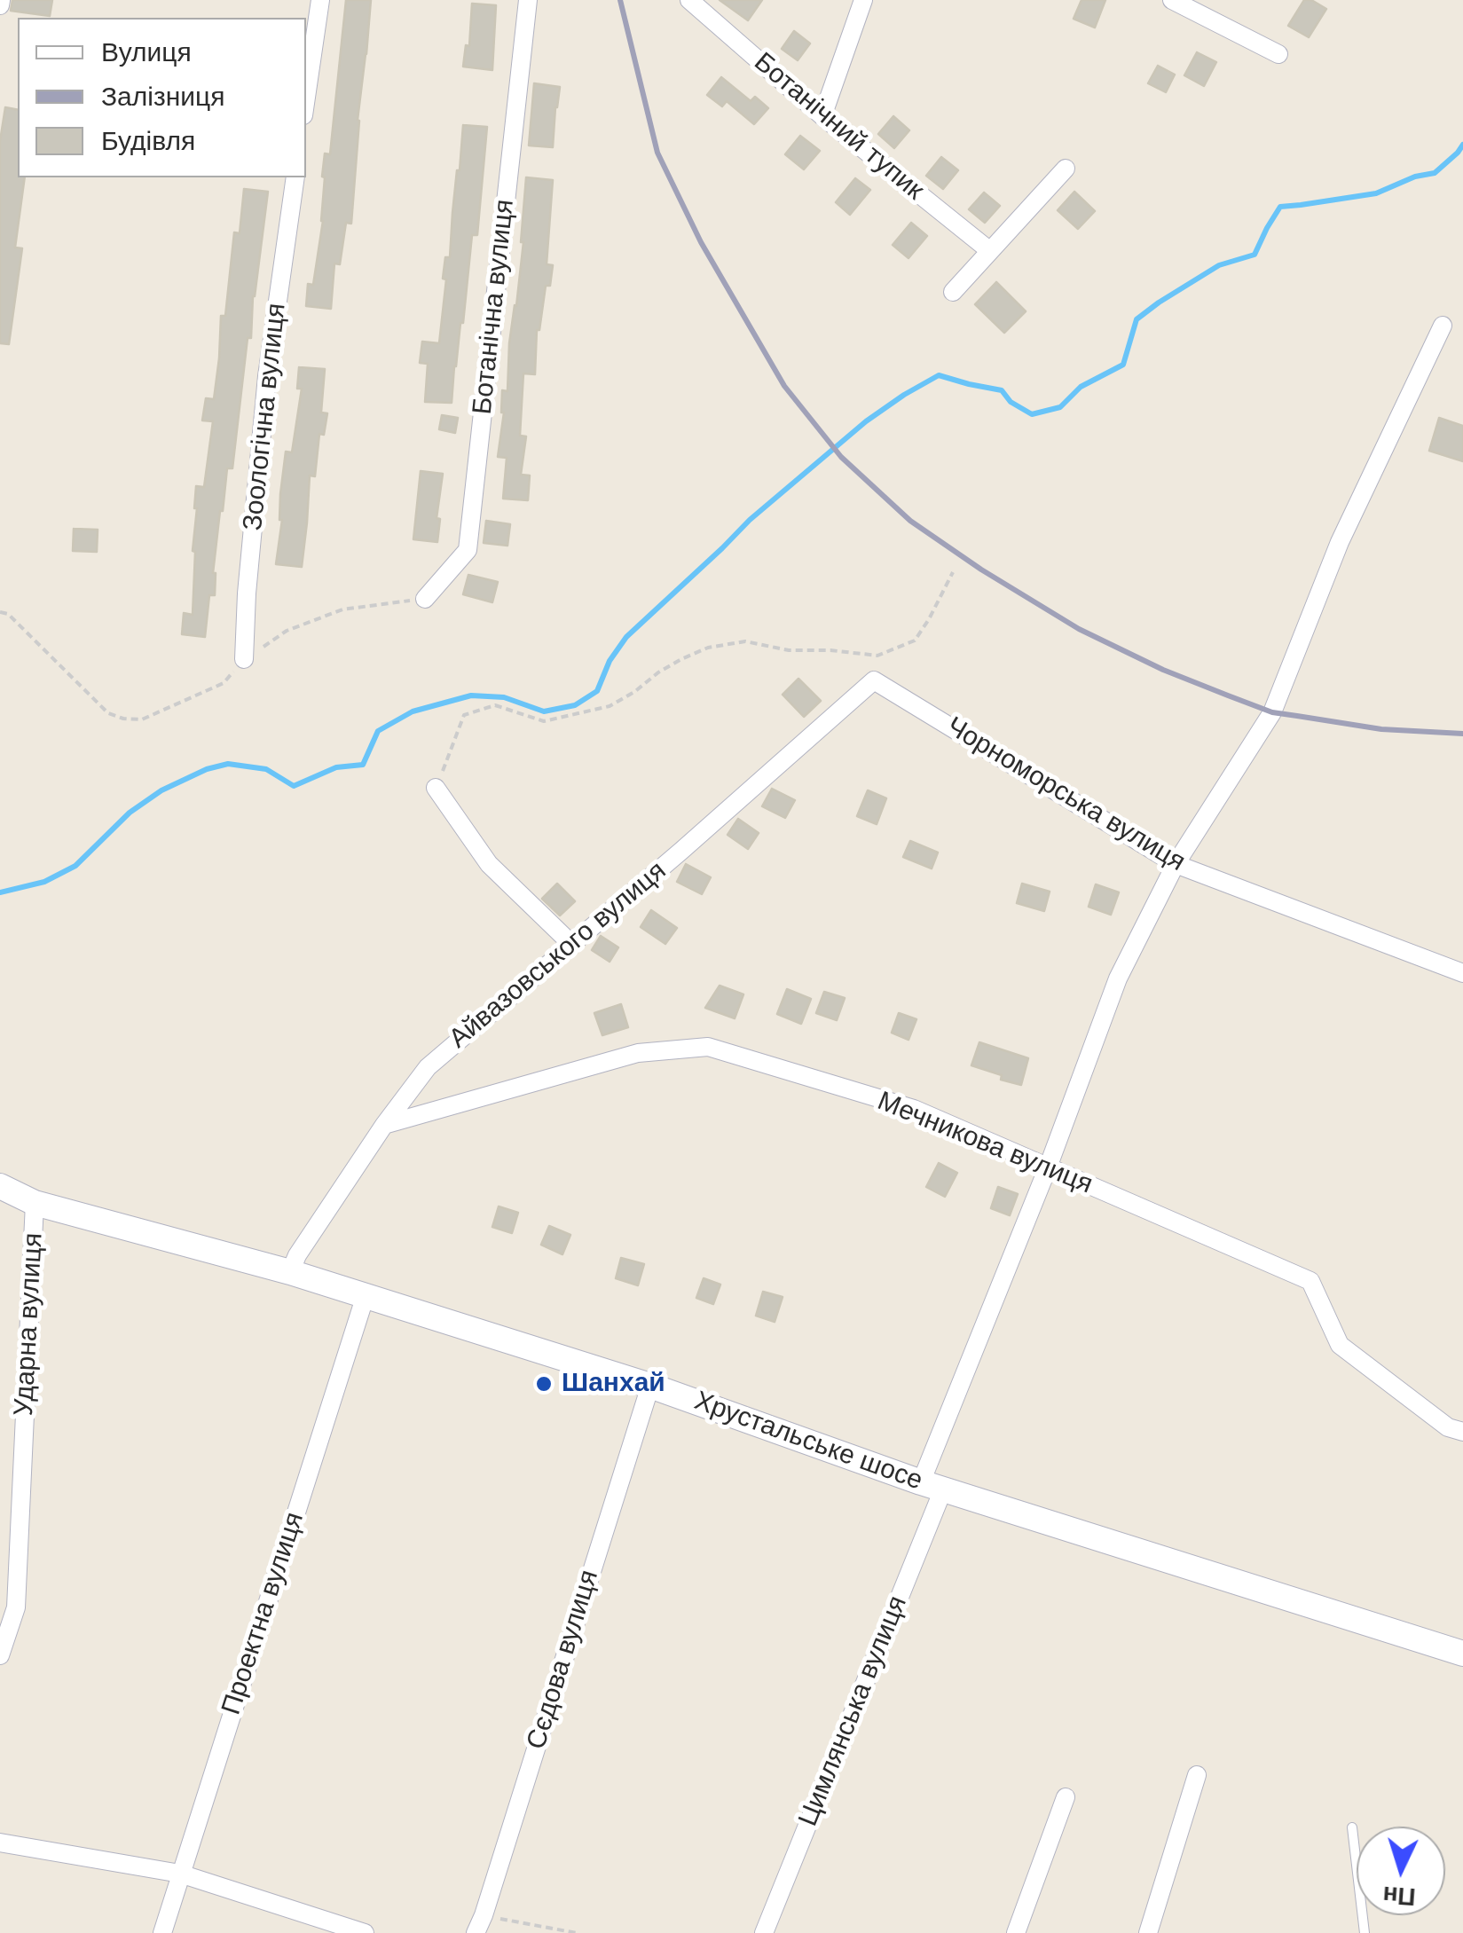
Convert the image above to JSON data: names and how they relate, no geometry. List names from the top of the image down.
{
  "streets": {
    "street": [
      "Ботанічний тупик",
      "Ботанічна вулиця",
      "Зоологічна вулиця",
      "Чорноморська вулиця",
      "Айвазовського вулиця",
      "Мечникова вулиця",
      "Ударна вулиця",
      "Хрустальське шосе",
      "Проектна вулиця",
      "Сєдова вулиця",
      "Цимлянська вулиця"
    ]
  },
  "crossings": [
    ["Чорноморська вулиця", "Айвазовського вулиця"],
    ["Чорноморська вулиця", "Цимлянська вулиця"],
    ["Айвазовського вулиця", "Мечникова вулиця"],
    ["Айвазовського вулиця", "Хрустальське шосе"],
    ["Мечникова вулиця", "Цимлянська вулиця"],
    ["Ударна вулиця", "Хрустальське шосе"],
    ["Хрустальське шосе", "Проектна вулиця"],
    ["Хрустальське шосе", "Сєдова вулиця"],
    ["Хрустальське шосе", "Цимлянська вулиця"]
  ],
  "places": ["Шанхай"],
  "legend": ["Вулиця", "Залізниця", "Будівля"],
  "north": "bottom"
}
